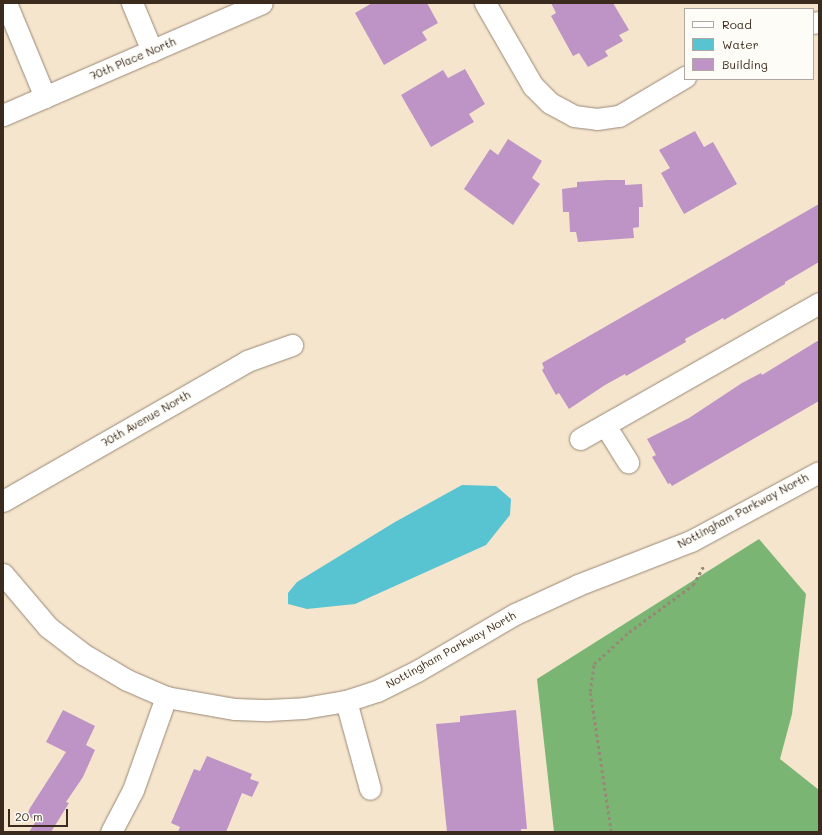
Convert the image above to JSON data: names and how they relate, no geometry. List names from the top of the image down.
{
  "streets": {
    "street": ["70th Place North", "70th Avenue North", "Nottingham Parkway North"]
  },
  "legend": ["Road", "Water", "Building"],
  "scale_bar": "20 m"
}
